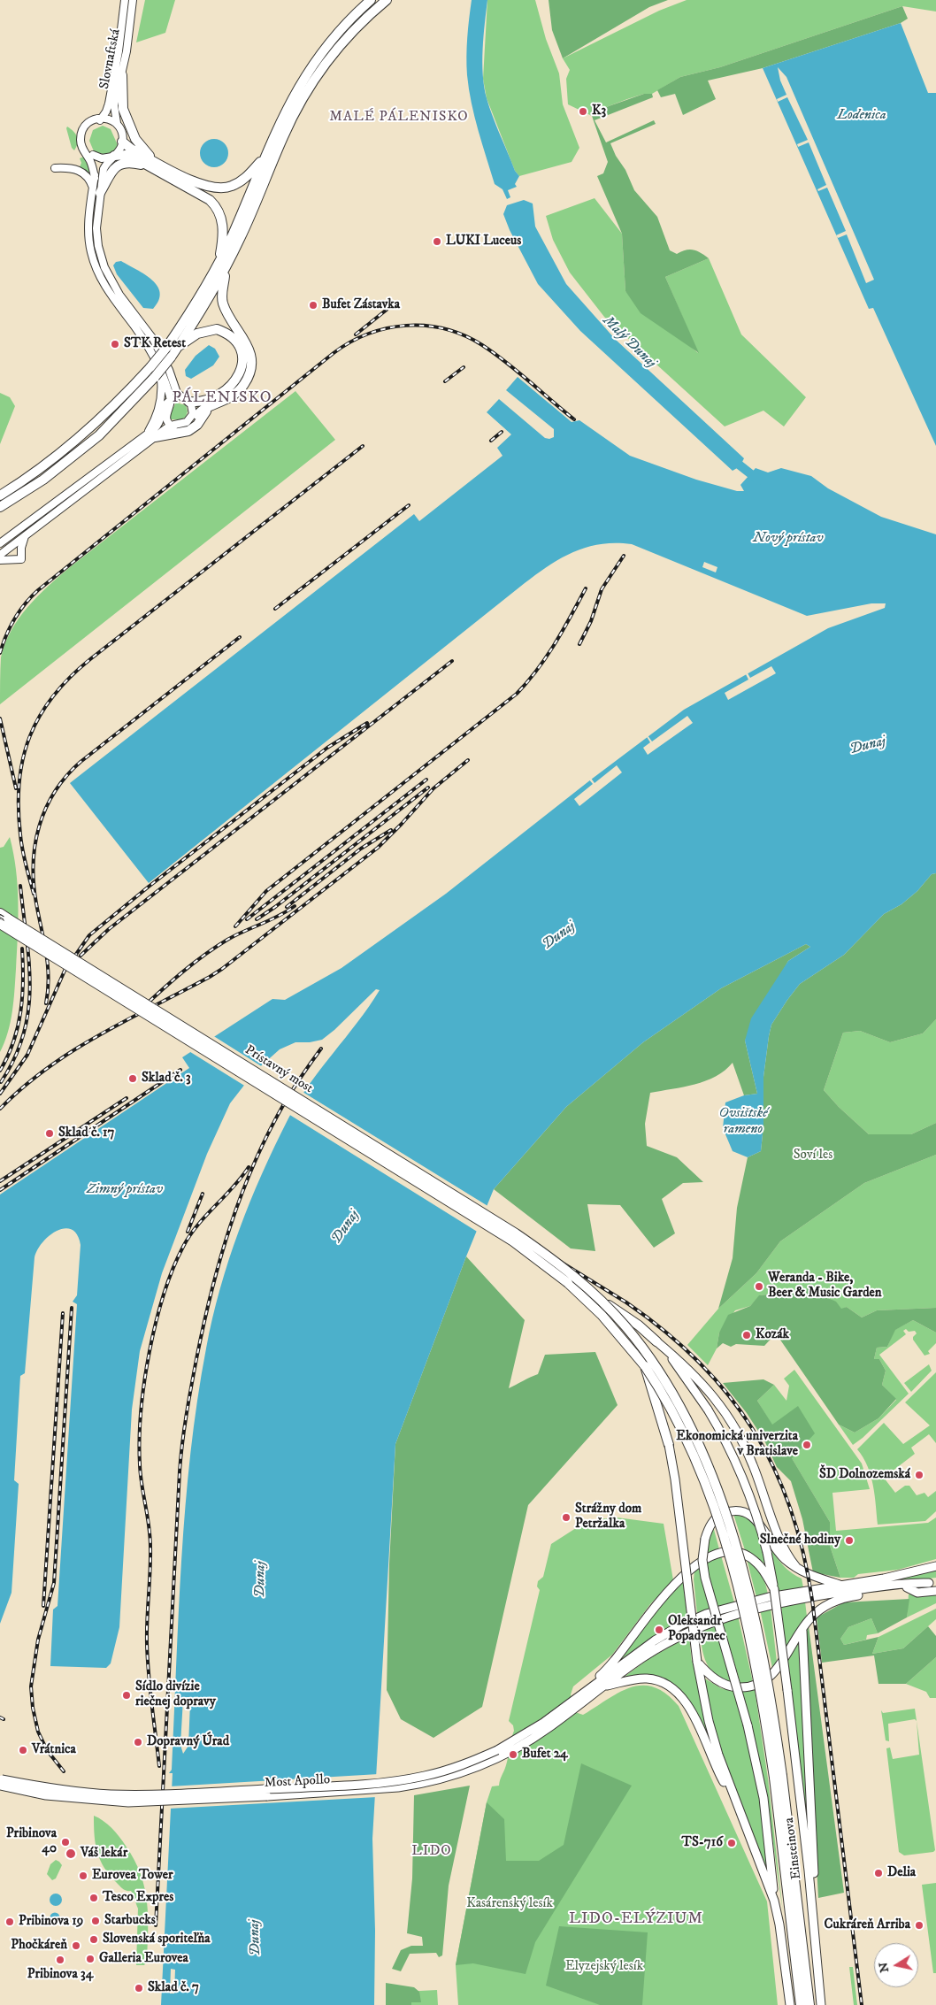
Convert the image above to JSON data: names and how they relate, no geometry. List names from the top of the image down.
{
  "streets": {
    "highway": ["Prístavný most"],
    "main road": ["Slovnaftská", "Most Apollo", "Einsteinova"]
  },
  "districts": [
    "MALÉ PÁLENISKO",
    "PÁLENISKO",
    "LIDO",
    "LIDO-ELÝZIUM"
  ],
  "water": [
    "Lodenica",
    "Malý Dunaj",
    "Nový prístav",
    "Dunaj",
    "Ovsištské rameno",
    "Zimný prístav"
  ],
  "parks": ["Soví les", "Kasárenský lesík", "Elyzejský lesík"],
  "places": [
    "K3",
    "LUKI Luceus",
    "Bufet Zástavka",
    "STK Retest",
    "Sklad č. 3",
    "Sklad č. 17",
    "Weranda - Bike, Beer & Music Garden",
    "Kozák",
    "Ekonomická univerzita v Bratislave",
    "ŠD Dolnozemská",
    "Strážny dom Petržalka",
    "Slnečné hodiny",
    "Oleksandr Popadynec",
    "Sídlo divízie riečnej dopravy",
    "Dopravný Úrad",
    "Vrátnica",
    "Bufet 24",
    "Pribinova 40",
    "TS-716",
    "Váš lekár",
    "Delia",
    "Eurovea Tower",
    "Tesco Expres",
    "Starbucks",
    "Pribinova 19",
    "Cukráreň Arriba",
    "Slovenská sporiteľňa",
    "Phočkáreň",
    "Galleria Eurovea",
    "Pribinova 34",
    "Sklad č. 7"
  ],
  "north": "left"
}
